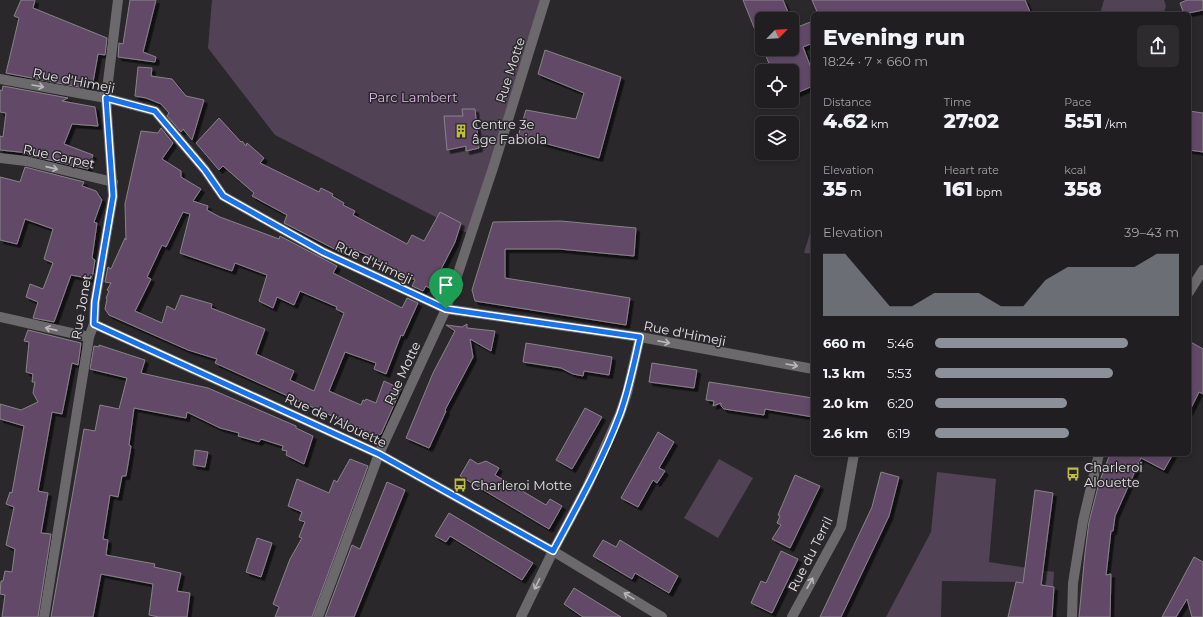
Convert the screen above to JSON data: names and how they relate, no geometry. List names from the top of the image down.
{
  "streets": {
    "street": [
      "Rue Motte",
      "Rue d'Himeji",
      "Rue Carpet",
      "Rue Jonet",
      "Rue de l'Alouette",
      "Rue du Terril"
    ]
  },
  "crossings": [
    ["Rue Motte", "Rue d'Himeji"],
    ["Rue Motte", "Rue de l'Alouette"],
    ["Rue d'Himeji", "Rue Jonet"],
    ["Rue Carpet", "Rue Jonet"],
    ["Rue Jonet", "Rue de l'Alouette"]
  ],
  "one_way": ["Rue Carpet", "Rue du Terril"],
  "parks": ["Parc Lambert"],
  "places": {
    "building": ["Centre 3e âge Fabiola"],
    "bus stop": ["Charleroi Alouette", "Charleroi Motte"]
  },
  "north": "top right",
  "page": {
    "heading": ["Evening run", "18:24 · 7 × 660 m"],
    "stats": [
      ["Distance", "4.62 km"],
      ["Time", "27:02"],
      ["Pace", "5:51 /km"],
      ["Elevation", "35 m"],
      ["Heart rate", "161 bpm"],
      ["kcal", "358"]
    ],
    "chart": ["Elevation", "39–43 m"],
    "list": [
      {
        "name": "660 m",
        "note": "5:46"
      },
      {
        "name": "1.3 km",
        "note": "5:53"
      },
      {
        "name": "2.0 km",
        "note": "6:20"
      },
      {
        "name": "2.6 km",
        "note": "6:19"
      }
    ]
  }
}
